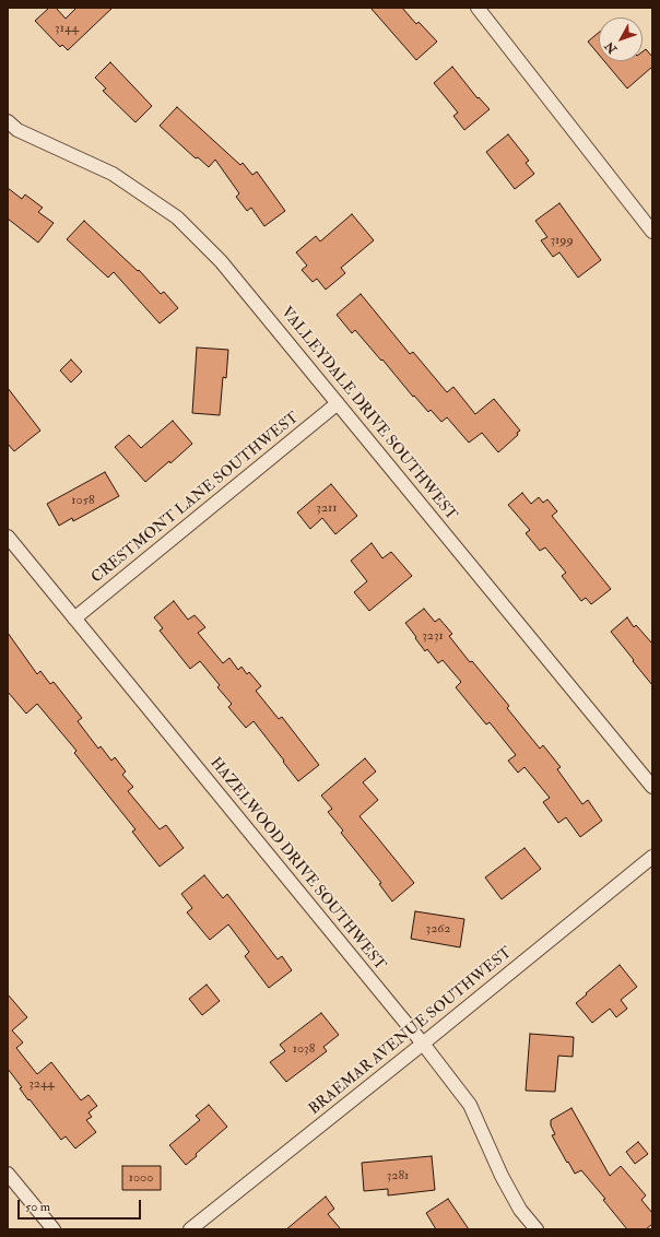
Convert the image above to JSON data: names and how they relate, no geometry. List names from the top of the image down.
{
  "streets": {
    "street": [
      "VALLEYDALE DRIVE SOUTHWEST",
      "CRESTMONT LANE SOUTHWEST",
      "HAZELWOOD DRIVE SOUTHWEST",
      "BRAEMAR AVENUE SOUTHWEST"
    ]
  },
  "crossings": [
    ["VALLEYDALE DRIVE SOUTHWEST", "CRESTMONT LANE SOUTHWEST"],
    ["CRESTMONT LANE SOUTHWEST", "HAZELWOOD DRIVE SOUTHWEST"],
    ["HAZELWOOD DRIVE SOUTHWEST", "BRAEMAR AVENUE SOUTHWEST"]
  ],
  "house_numbers": [
    "3144",
    "3199",
    "1058",
    "3211",
    "3231",
    "3262",
    "1038",
    "3244",
    "3281",
    "1000"
  ],
  "scale_bar": "50 m",
  "north": "bottom left"
}
